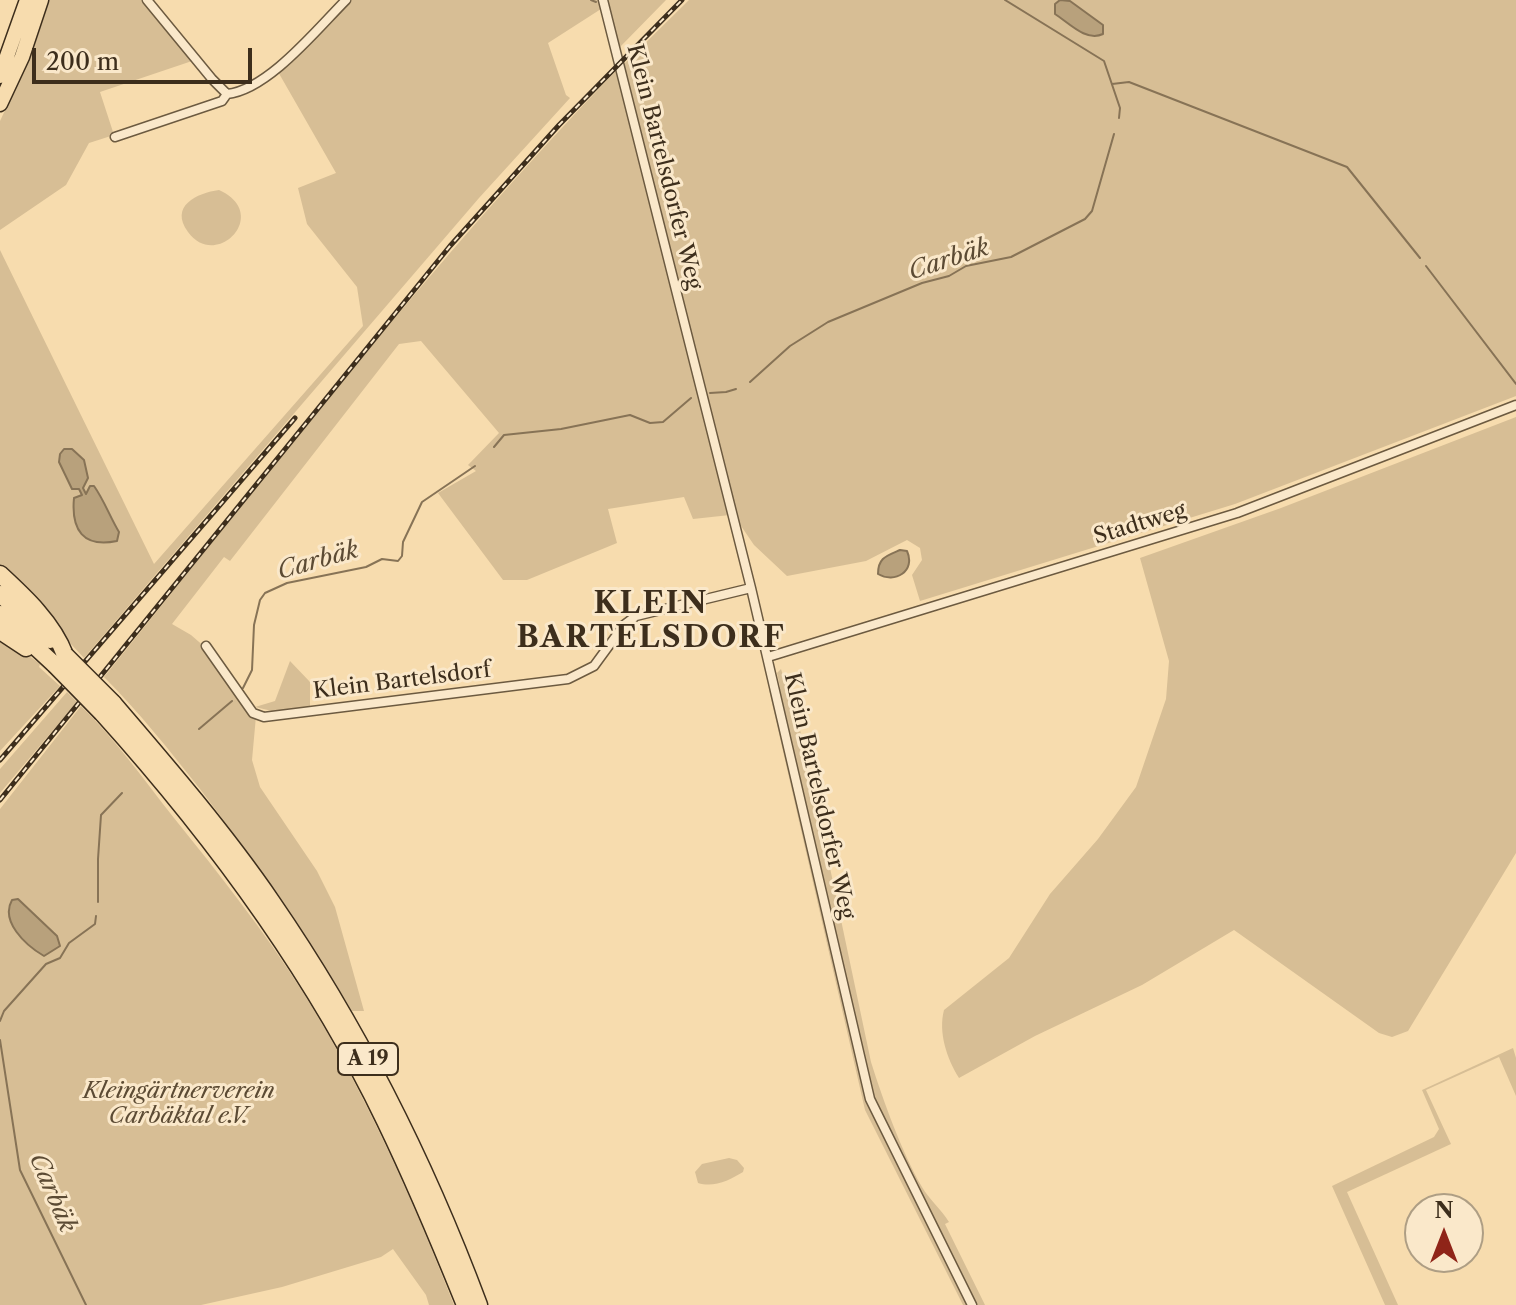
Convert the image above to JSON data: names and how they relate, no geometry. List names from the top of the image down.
{
  "streets": {
    "highway": ["A 19"],
    "street": ["Klein Bartelsdorfer Weg", "Stadtweg", "Klein Bartelsdorf"]
  },
  "crossings": [
    ["Klein Bartelsdorfer Weg", "Stadtweg"],
    ["Klein Bartelsdorfer Weg", "Klein Bartelsdorf"]
  ],
  "districts": ["KLEIN BARTELSDORF"],
  "water": ["Carbäk"],
  "parks": ["Kleingärtnerverein Carbäktal e.V."],
  "scale_bar": "200 m",
  "north": "top"
}
